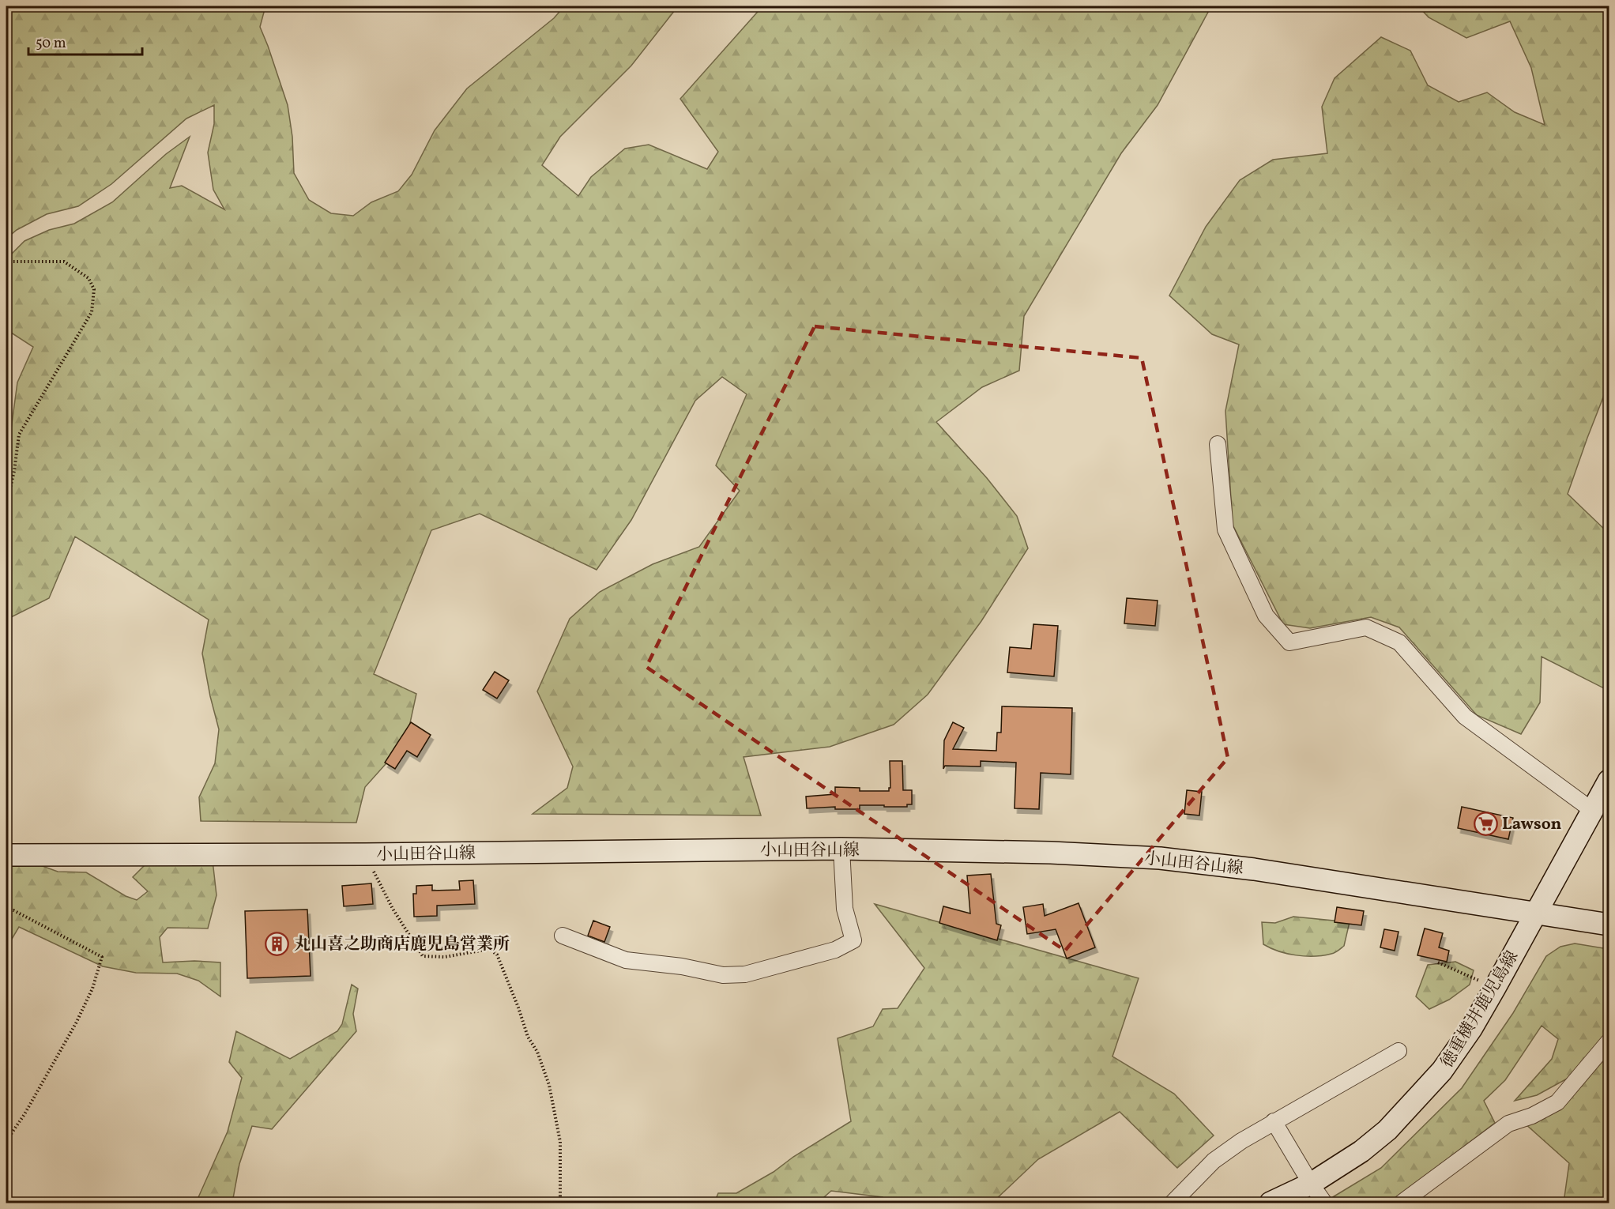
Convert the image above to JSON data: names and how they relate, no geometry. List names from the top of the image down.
{
  "streets": {
    "main road": ["小山田谷山線", "徳重横井鹿児島線"]
  },
  "crossings": [
    ["小山田谷山線", "徳重横井鹿児島線"]
  ],
  "places": {
    "supermarket": ["Lawson"],
    "building": ["丸山喜之助商店鹿児島営業所"]
  },
  "scale_bar": "50 m"
}
